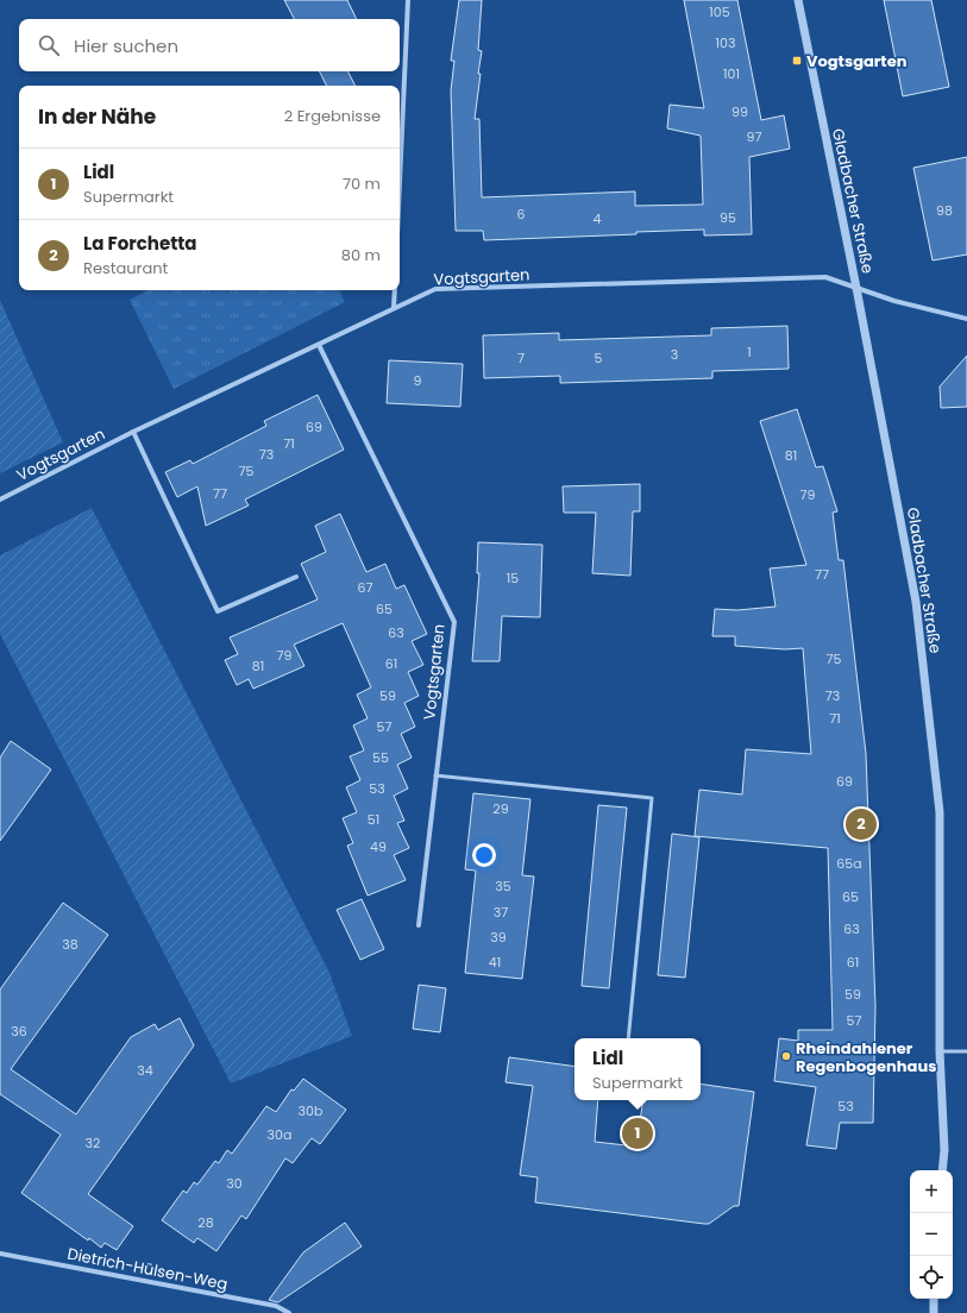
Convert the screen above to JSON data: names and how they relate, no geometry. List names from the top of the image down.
{
  "streets": {
    "street": ["Gladbacher Straße", "Vogtsgarten", "Dietrich-Hülsen-Weg"]
  },
  "crossings": [
    ["Gladbacher Straße", "Vogtsgarten"]
  ],
  "places": {
    "transit": ["Vogtsgarten"],
    "other": ["Rheindahlener Regenbogenhaus"]
  },
  "house_numbers": [
    "105",
    "103",
    "101",
    "99",
    "97",
    "98",
    "6",
    "95",
    "4",
    "1",
    "3",
    "7",
    "5",
    "9",
    "69",
    "71",
    "73",
    "81",
    "75",
    "77",
    "79",
    "77",
    "15",
    "67",
    "65",
    "63",
    "79",
    "75",
    "61",
    "81",
    "59",
    "73",
    "71",
    "57",
    "55",
    "69",
    "53",
    "29",
    "51",
    "49",
    "65a",
    "35",
    "65",
    "37",
    "63",
    "39",
    "38",
    "41",
    "61",
    "59",
    "57",
    "36",
    "34",
    "53",
    "30b",
    "30a",
    "32",
    "30",
    "28"
  ],
  "page": {
    "search": "Hier suchen",
    "heading": ["In der Nähe", "2 Ergebnisse"],
    "list": [
      {
        "mark": "1",
        "name": "Lidl",
        "note": "Supermarkt",
        "value": "70 m"
      },
      {
        "mark": "2",
        "name": "La Forchetta",
        "note": "Restaurant",
        "value": "80 m"
      }
    ],
    "pins": ["2", "1"],
    "popup": ["Lidl", "Supermarkt"],
    "map_buttons": ["+", "−"]
  }
}
